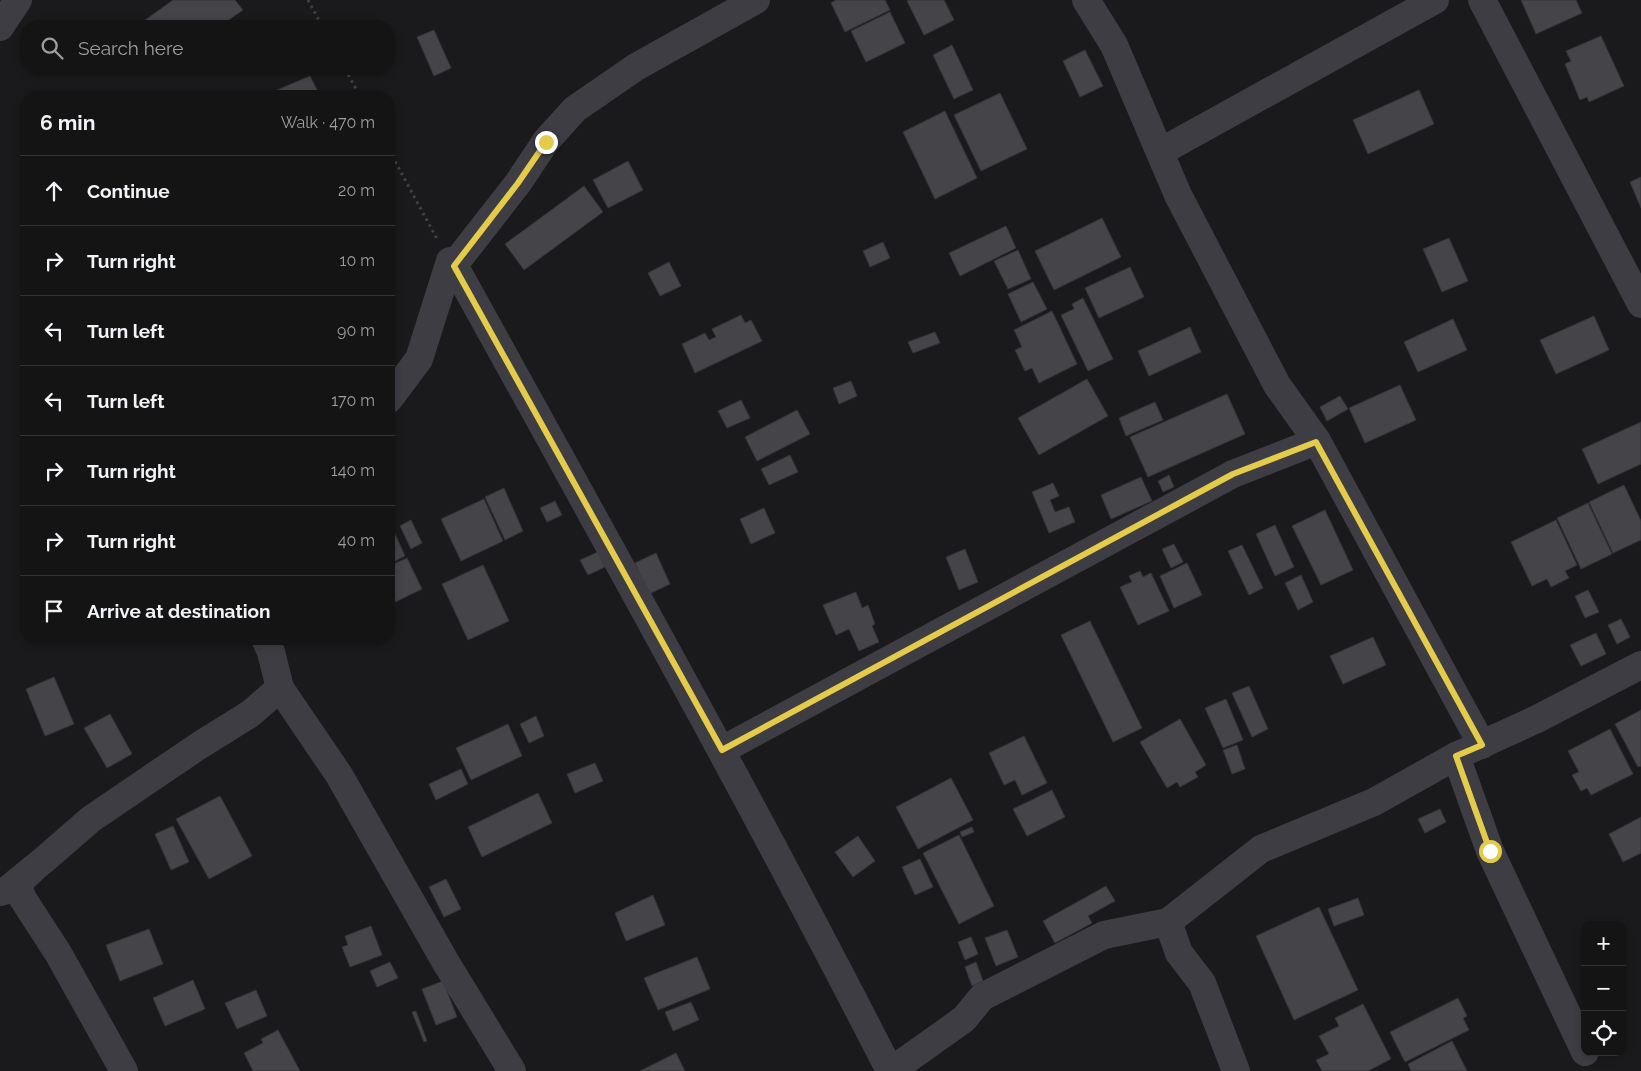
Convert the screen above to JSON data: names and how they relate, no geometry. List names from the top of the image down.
{
  "page": {
    "search": "Search here",
    "heading": ["6 min", "Walk · 470 m"],
    "list": [
      ["Continue", "20 m"],
      ["Turn right", "10 m"],
      ["Turn left", "90 m"],
      ["Turn left", "170 m"],
      ["Turn right", "140 m"],
      ["Turn right", "40 m"],
      "Arrive at destination"
    ],
    "map_buttons": ["+", "−"]
  }
}
